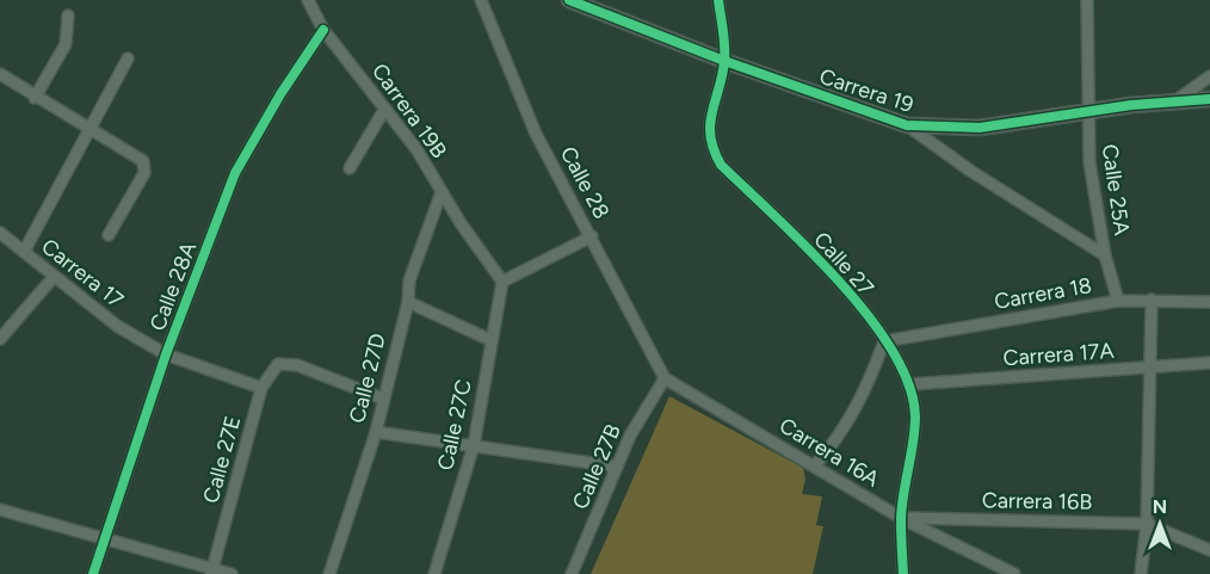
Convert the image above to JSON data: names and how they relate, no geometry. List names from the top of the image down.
{
  "streets": {
    "street": [
      "Carrera 19",
      "Carrera 19B",
      "Calle 28",
      "Calle 25A",
      "Calle 27",
      "Carrera 17",
      "Calle 28A",
      "Carrera 18",
      "Carrera 17A",
      "Calle 27D",
      "Calle 27C",
      "Carrera 16A",
      "Calle 27E",
      "Calle 27B",
      "Carrera 16B"
    ]
  },
  "crossings": [
    ["Carrera 19", "Calle 25A"],
    ["Carrera 19", "Calle 27"],
    ["Carrera 19", "Carrera 18"],
    ["Carrera 19B", "Calle 28A"],
    ["Carrera 19B", "Calle 27D"],
    ["Carrera 19B", "Calle 27C"],
    ["Calle 28", "Carrera 16A"],
    ["Calle 28", "Calle 27B"],
    ["Calle 25A", "Carrera 18"],
    ["Calle 27", "Carrera 18"],
    ["Calle 27", "Carrera 17A"],
    ["Calle 27", "Carrera 16A"],
    ["Calle 27", "Carrera 16B"],
    ["Carrera 17", "Calle 28A"],
    ["Carrera 17", "Calle 27E"],
    ["Calle 27D", "Calle 27E"],
    ["Carrera 16A", "Calle 27B"],
    ["Carrera 16A", "Carrera 16B"]
  ],
  "north": "top"
}
